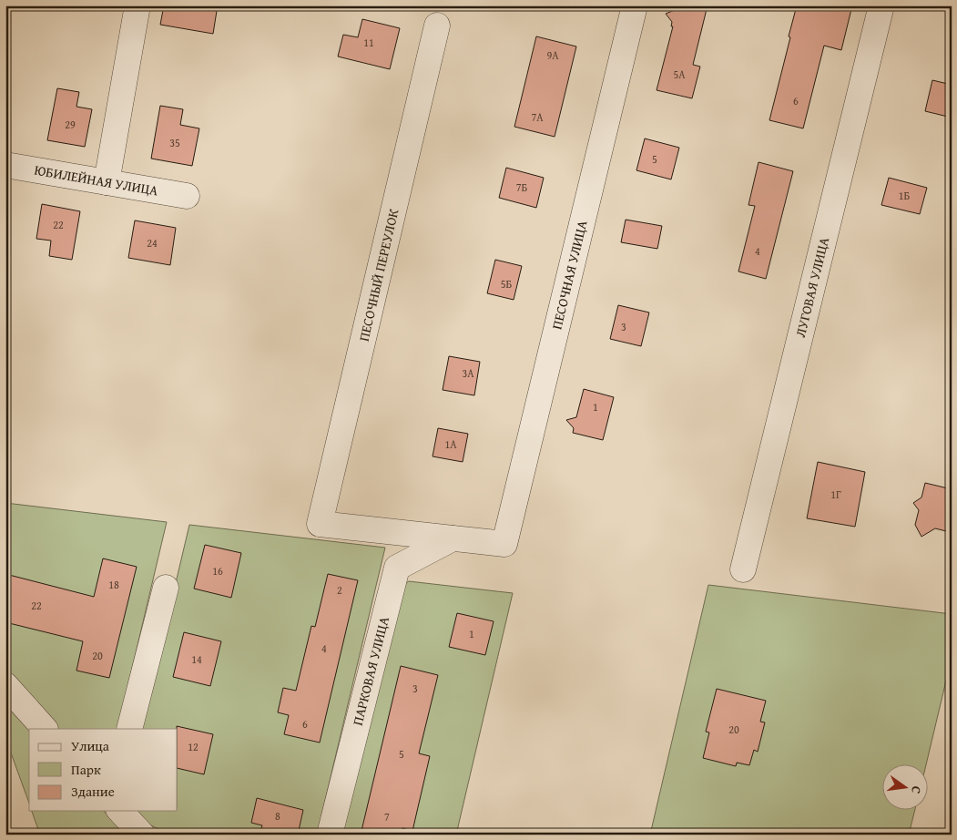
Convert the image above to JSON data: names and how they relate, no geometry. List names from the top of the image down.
{
  "streets": {
    "street": [
      "ЮБИЛЕЙНАЯ УЛИЦА",
      "ПЕСОЧНЫЙ ПЕРЕУЛОК",
      "ПЕСОЧНАЯ УЛИЦА",
      "ЛУГОВАЯ УЛИЦА",
      "ПАРКОВАЯ УЛИЦА"
    ]
  },
  "crossings": [
    ["ПЕСОЧНЫЙ ПЕРЕУЛОК", "ПЕСОЧНАЯ УЛИЦА"],
    ["ПЕСОЧНЫЙ ПЕРЕУЛОК", "ПАРКОВАЯ УЛИЦА"],
    ["ПЕСОЧНАЯ УЛИЦА", "ПАРКОВАЯ УЛИЦА"]
  ],
  "house_numbers": [
    "11",
    "9А",
    "5А",
    "6",
    "7А",
    "29",
    "35",
    "5",
    "7Б",
    "1Б",
    "22",
    "24",
    "4",
    "5Б",
    "3",
    "3А",
    "1",
    "1А",
    "1Г",
    "16",
    "18",
    "2",
    "22",
    "1",
    "4",
    "20",
    "14",
    "3",
    "6",
    "20",
    "12",
    "5",
    "8",
    "7"
  ],
  "legend": ["Улица", "Парк", "Здание"],
  "north": "right"
}
